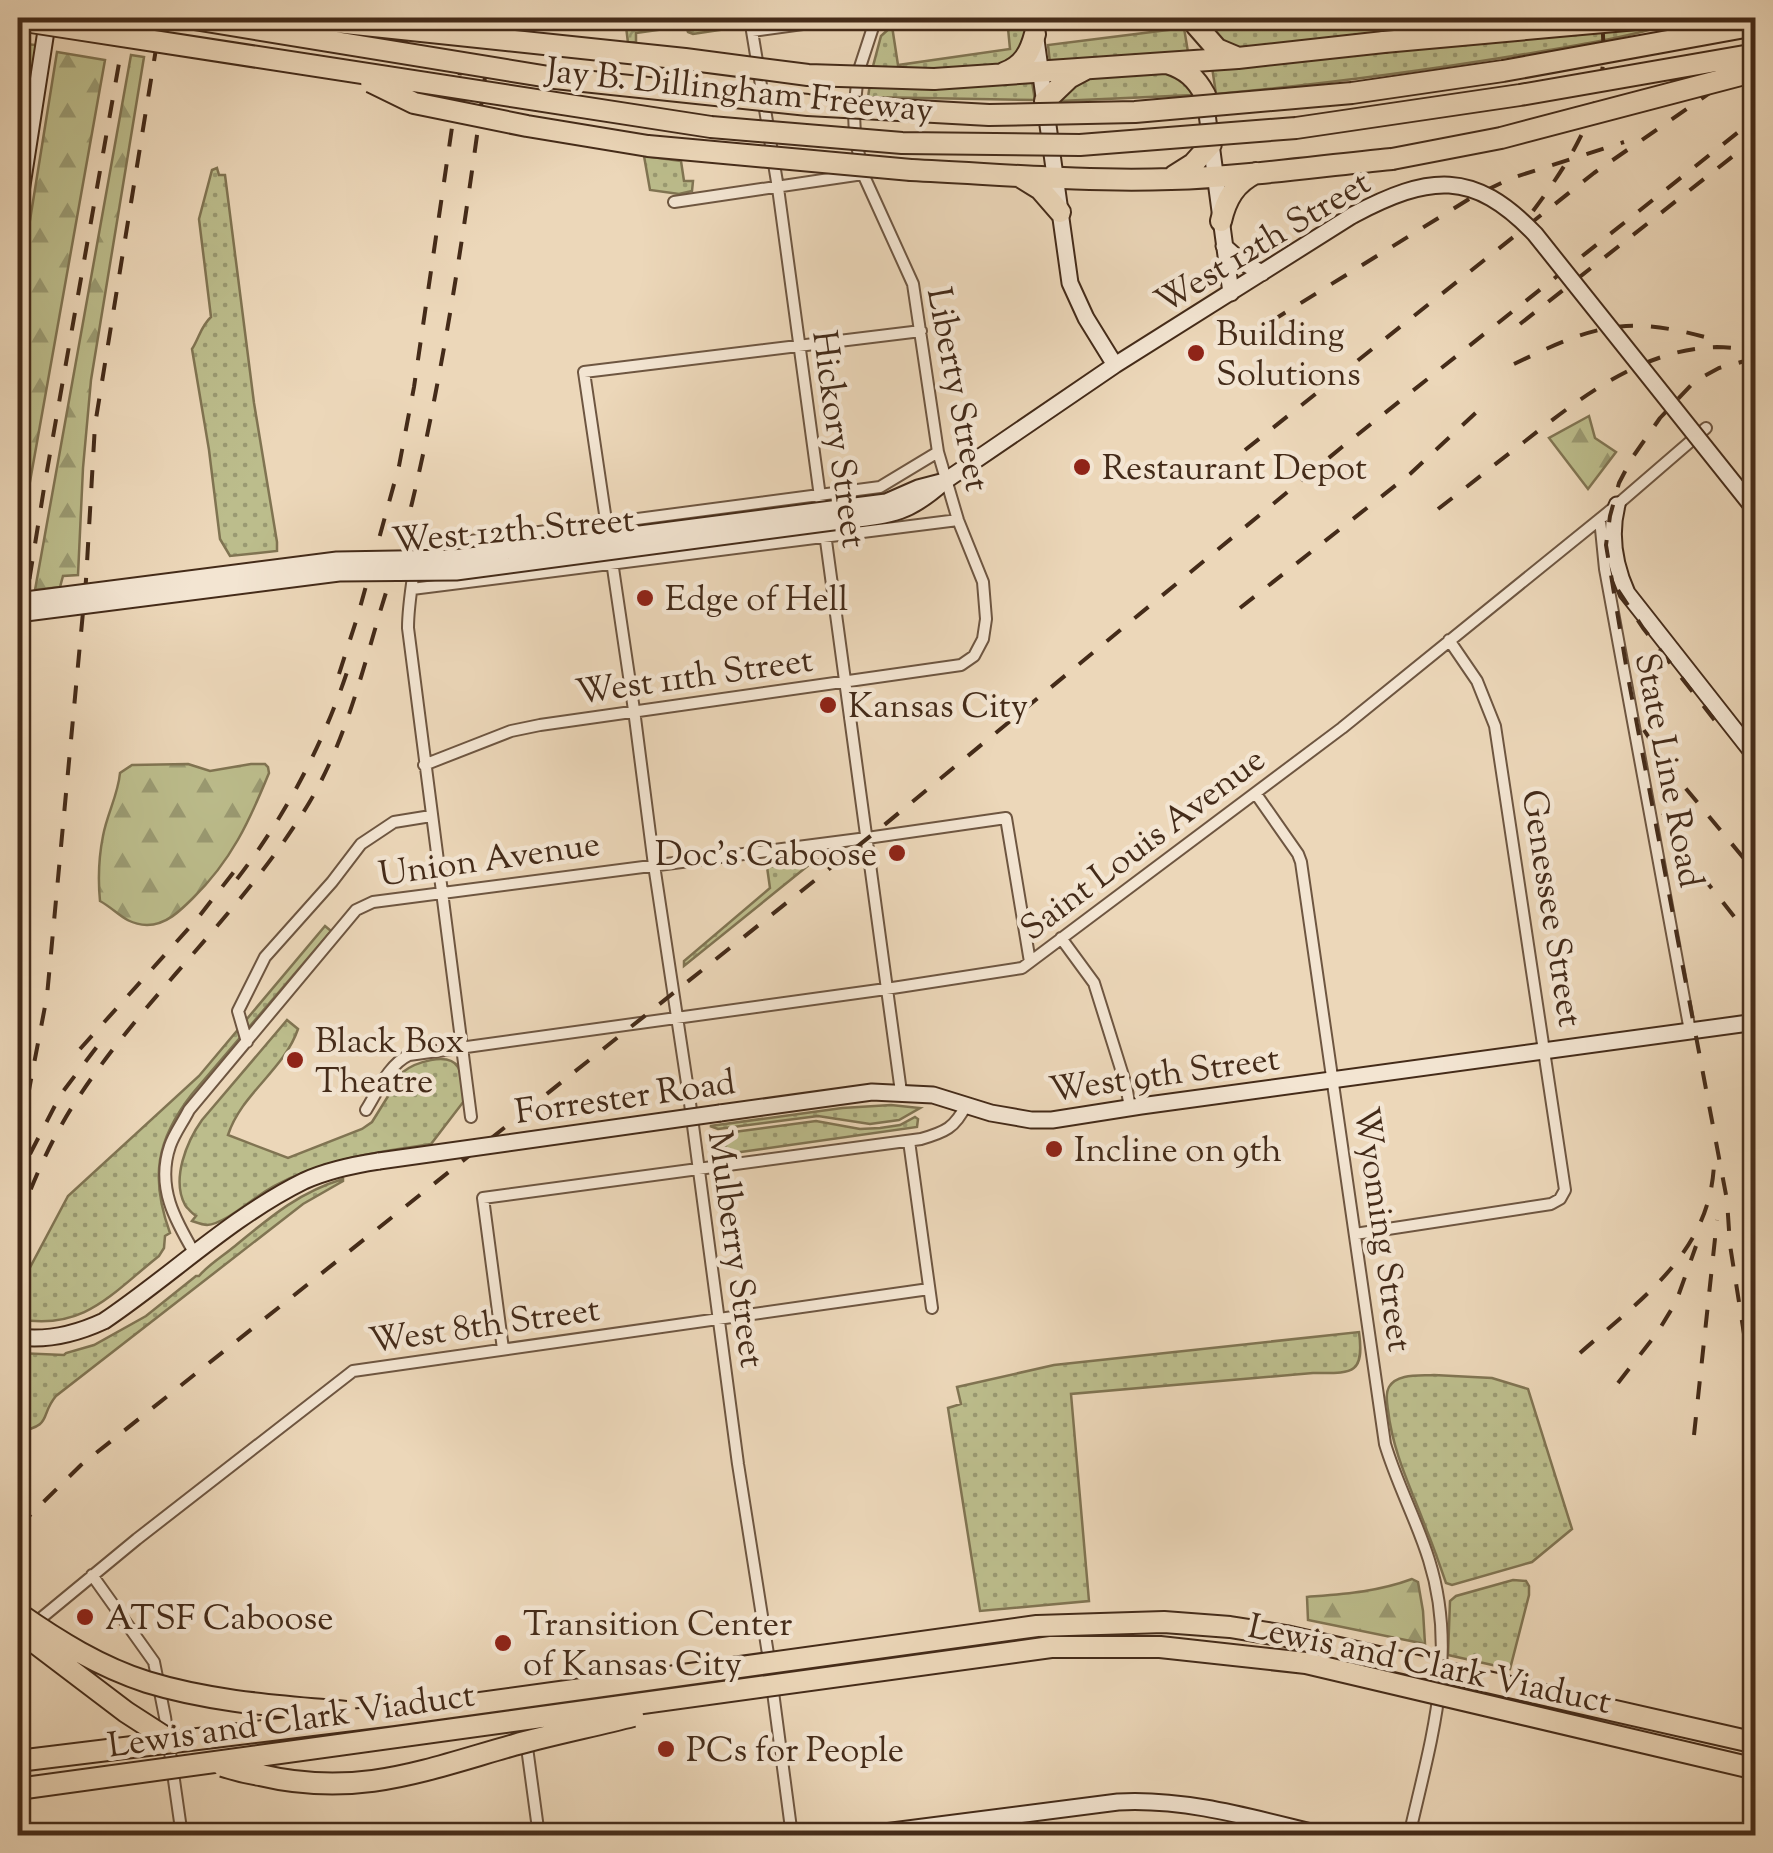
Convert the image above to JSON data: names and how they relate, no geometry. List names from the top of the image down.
{
  "streets": {
    "highway": ["Jay B. Dillingham Freeway", "Lewis and Clark Viaduct"],
    "main road": ["West 12th Street", "West 9th Street", "Forrester Road"],
    "street": [
      "Liberty Street",
      "Hickory Street",
      "West 11th Street",
      "State Line Road",
      "Saint Louis Avenue",
      "Union Avenue",
      "Genessee Street",
      "Wyoming Street",
      "Mulberry Street",
      "West 8th Street"
    ]
  },
  "crossings": [
    ["West 12th Street", "Liberty Street"],
    ["West 12th Street", "Hickory Street"],
    ["West 12th Street", "Mulberry Street"],
    ["Liberty Street", "West 11th Street"],
    ["Hickory Street", "West 11th Street"],
    ["Hickory Street", "Saint Louis Avenue"],
    ["Hickory Street", "Union Avenue"],
    ["Hickory Street", "Forrester Road"],
    ["Hickory Street", "Mulberry Street"],
    ["West 11th Street", "Mulberry Street"],
    ["State Line Road", "Saint Louis Avenue"],
    ["State Line Road", "West 9th Street"],
    ["Saint Louis Avenue", "Union Avenue"],
    ["Saint Louis Avenue", "Genessee Street"],
    ["Saint Louis Avenue", "Wyoming Street"],
    ["Saint Louis Avenue", "Mulberry Street"],
    ["Union Avenue", "Forrester Road"],
    ["Union Avenue", "Mulberry Street"],
    ["Genessee Street", "West 9th Street"],
    ["Genessee Street", "Wyoming Street"],
    ["West 9th Street", "Forrester Road"],
    ["West 9th Street", "Wyoming Street"],
    ["Mulberry Street", "West 8th Street"]
  ],
  "places": [
    "Building Solutions",
    "Restaurant Depot",
    "Edge of Hell",
    "Kansas City",
    "Doc's Caboose",
    "Black Box Theatre",
    "Incline on 9th",
    "ATSF Caboose",
    "Transition Center of Kansas City",
    "PCs for People"
  ]
}
